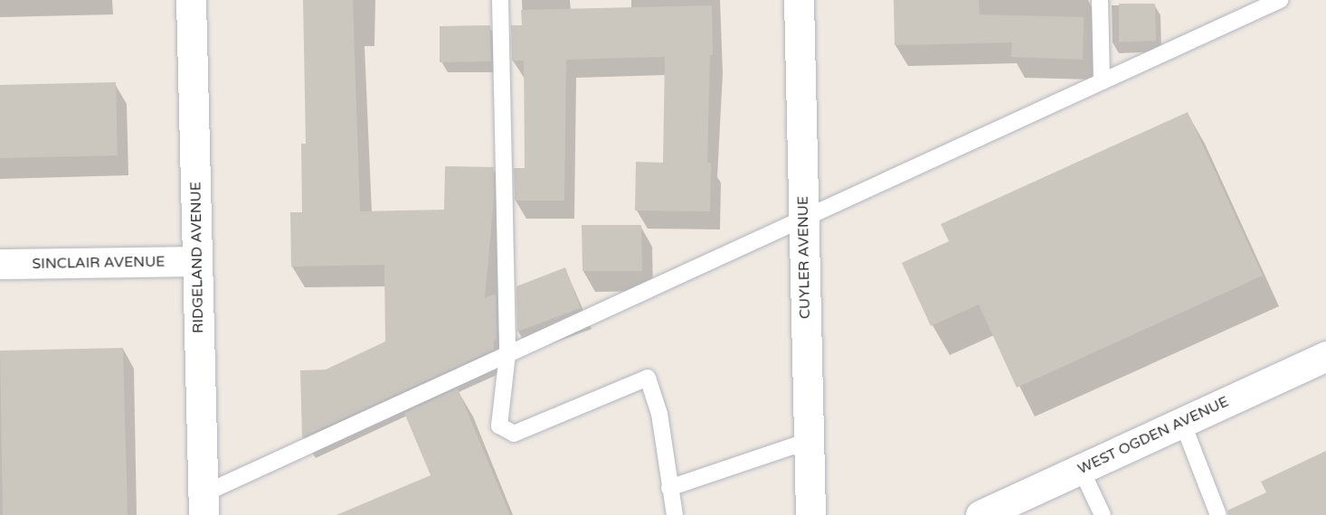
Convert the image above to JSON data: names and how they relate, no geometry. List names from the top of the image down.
{
  "streets": {
    "street": [
      "RIDGELAND AVENUE",
      "CUYLER AVENUE",
      "SINCLAIR AVENUE",
      "WEST OGDEN AVENUE"
    ]
  },
  "crossings": [
    ["RIDGELAND AVENUE", "SINCLAIR AVENUE"]
  ]
}
